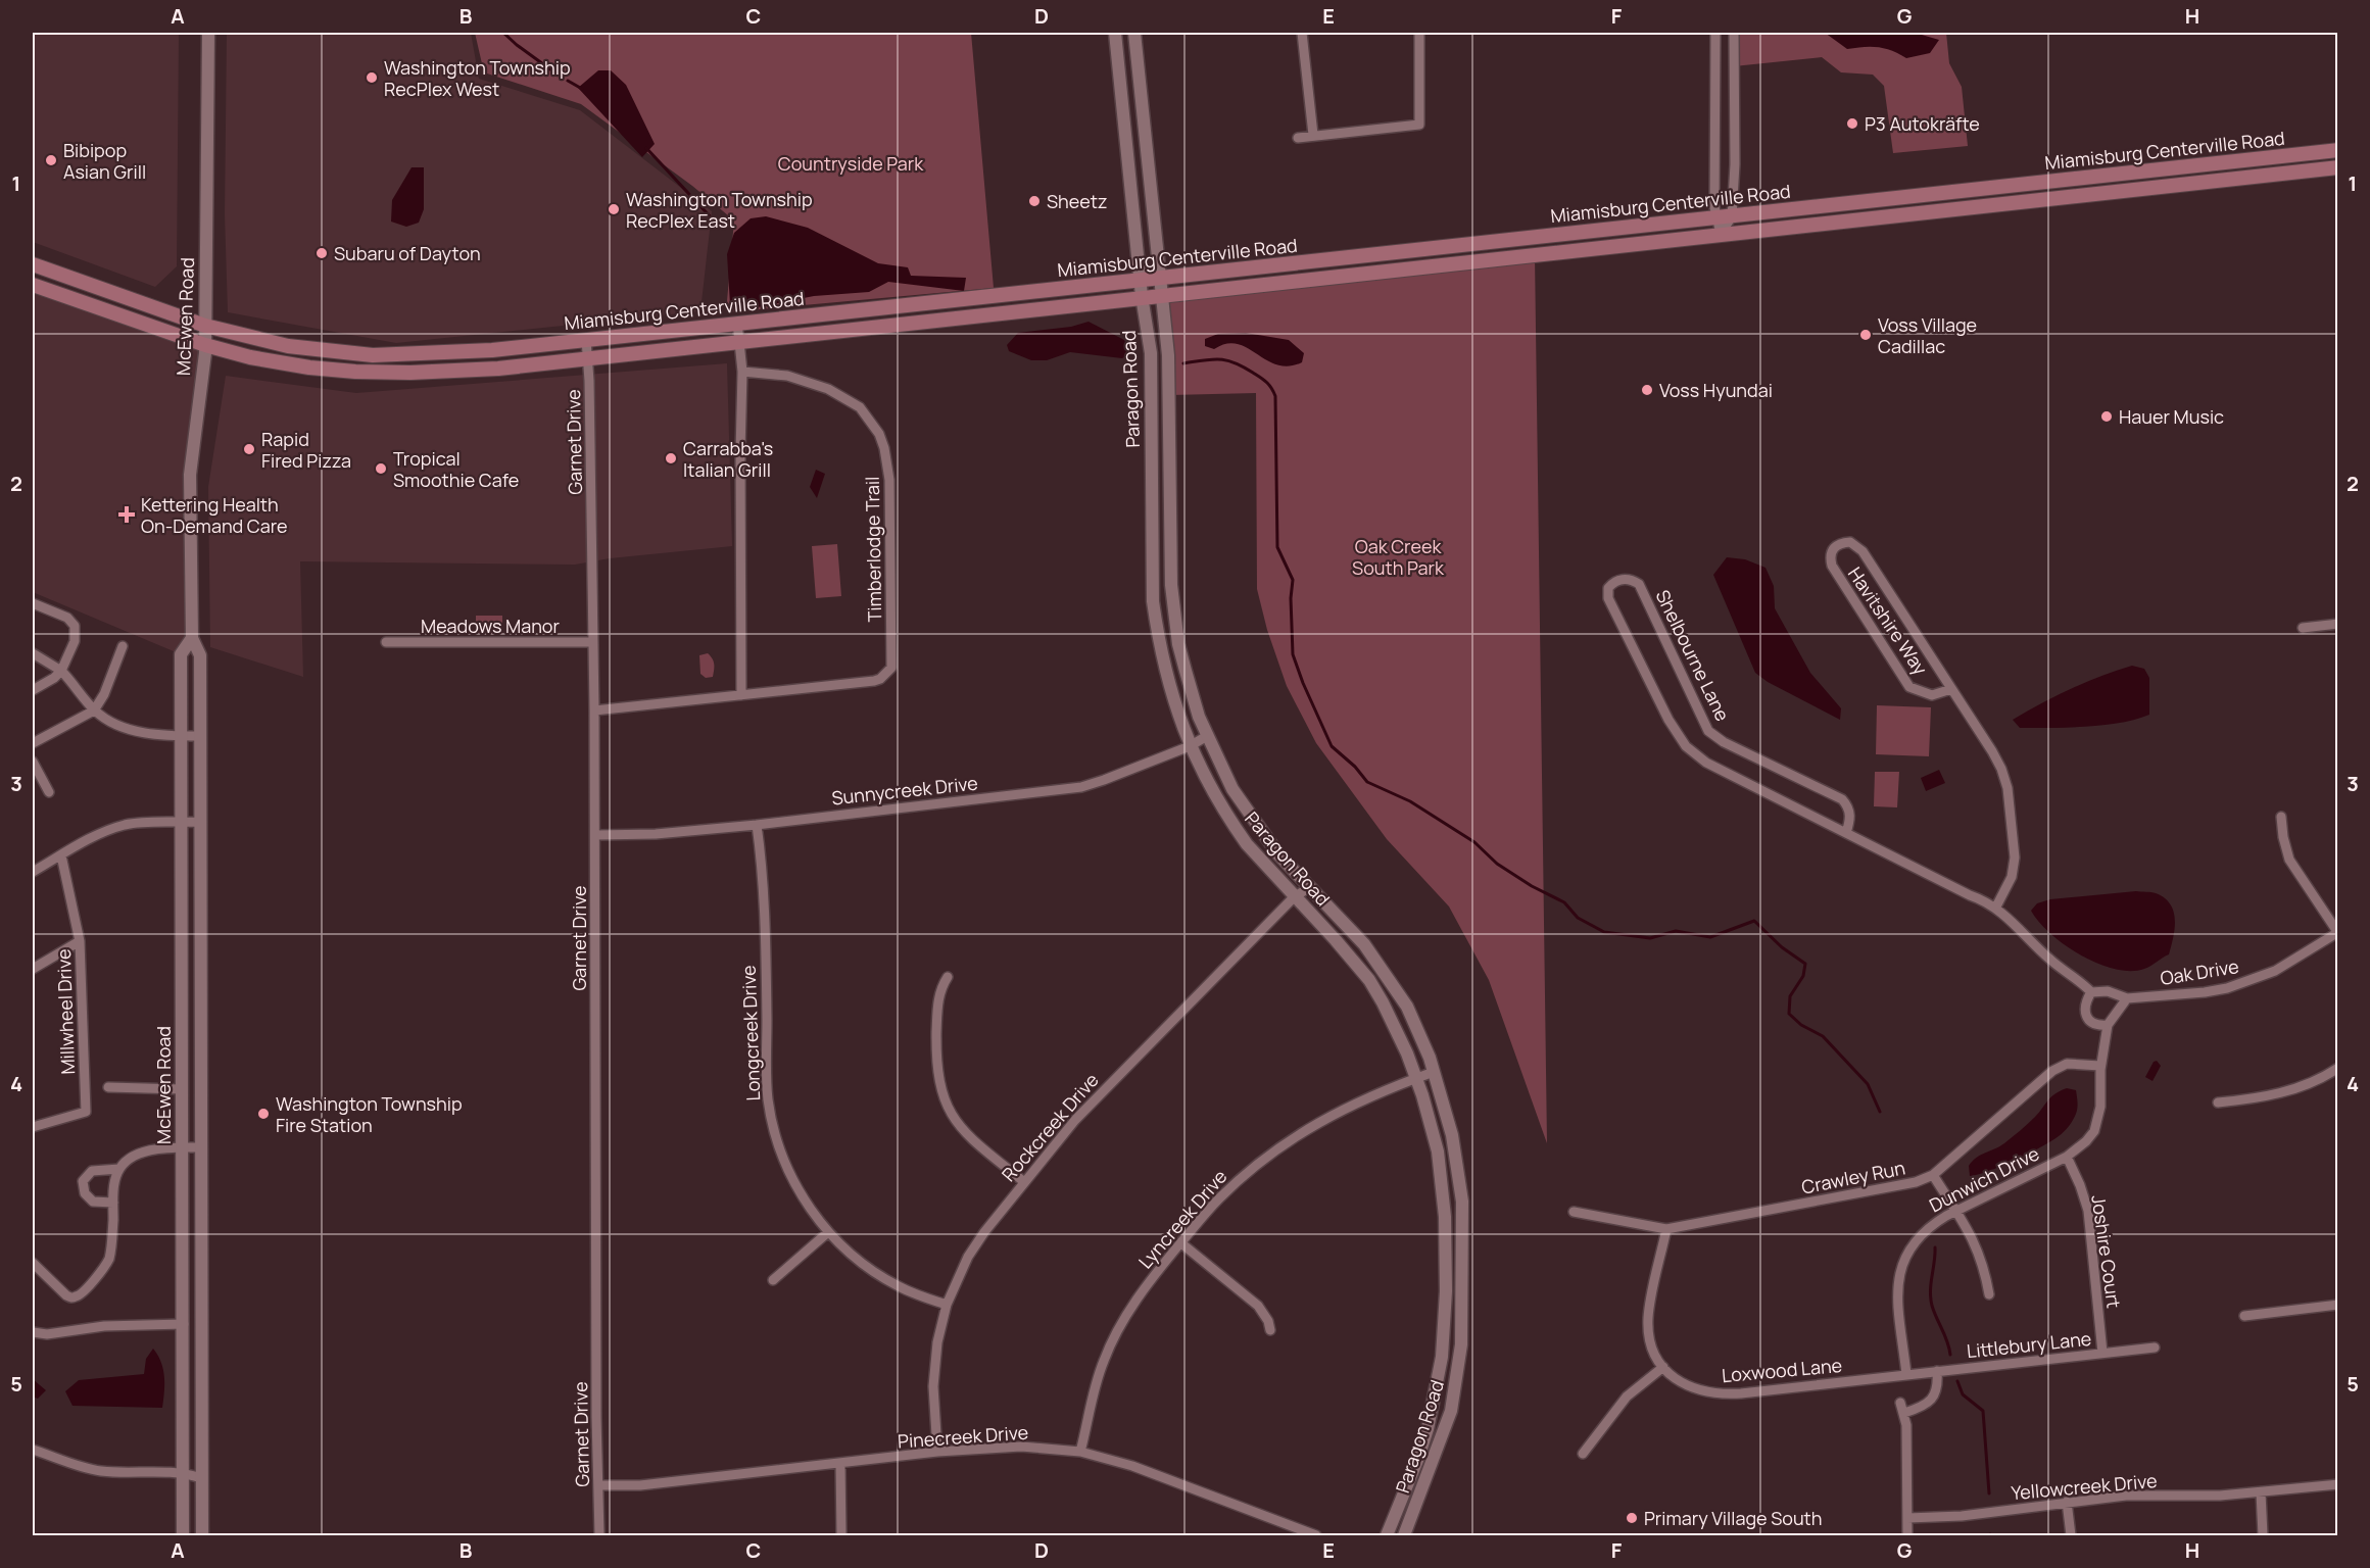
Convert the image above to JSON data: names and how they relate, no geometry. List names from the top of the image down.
{
  "streets": {
    "main road": ["Miamisburg Centerville Road"],
    "street": [
      "McEwen Road",
      "Paragon Road",
      "Garnet Drive",
      "Timberlodge Trail",
      "Havitshire Way",
      "Meadows Manor",
      "Shelbourne Lane",
      "Sunnycreek Drive",
      "Oak Drive",
      "Millwheel Drive",
      "Longcreek Drive",
      "Rockcreek Drive",
      "Crawley Run",
      "Dunwich Drive",
      "Lyncreek Drive",
      "Joshire Court",
      "Littlebury Lane",
      "Loxwood Lane",
      "Pinecreek Drive",
      "Yellowcreek Drive"
    ]
  },
  "crossings": [
    ["Miamisburg Centerville Road", "McEwen Road"],
    ["Miamisburg Centerville Road", "Paragon Road"],
    ["Miamisburg Centerville Road", "Garnet Drive"],
    ["Paragon Road", "Sunnycreek Drive"],
    ["Paragon Road", "Rockcreek Drive"],
    ["Paragon Road", "Lyncreek Drive"],
    ["Garnet Drive", "Timberlodge Trail"],
    ["Garnet Drive", "Meadows Manor"],
    ["Garnet Drive", "Sunnycreek Drive"],
    ["Garnet Drive", "Pinecreek Drive"],
    ["Havitshire Way", "Shelbourne Lane"],
    ["Shelbourne Lane", "Oak Drive"],
    ["Sunnycreek Drive", "Longcreek Drive"],
    ["Longcreek Drive", "Rockcreek Drive"],
    ["Rockcreek Drive", "Pinecreek Drive"],
    ["Crawley Run", "Dunwich Drive"],
    ["Crawley Run", "Loxwood Lane"],
    ["Dunwich Drive", "Joshire Court"],
    ["Dunwich Drive", "Littlebury Lane"],
    ["Dunwich Drive", "Loxwood Lane"],
    ["Lyncreek Drive", "Pinecreek Drive"],
    ["Joshire Court", "Littlebury Lane"],
    ["Littlebury Lane", "Loxwood Lane"]
  ],
  "parks": ["Countryside Park", "Oak Creek South Park"],
  "places": {
    "other": [
      "Washington Township RecPlex West",
      "P3 Autokräfte",
      "Bibipop Asian Grill",
      "Sheetz",
      "Washington Township RecPlex East",
      "Subaru of Dayton",
      "Voss Village Cadillac",
      "Voss Hyundai",
      "Hauer Music",
      "Rapid Fired Pizza",
      "Carrabba's Italian Grill",
      "Tropical Smoothie Cafe",
      "Washington Township Fire Station",
      "Primary Village South"
    ],
    "health": ["Kettering Health On-Demand Care"]
  },
  "grid": {
    "columns": [
      "A",
      "B",
      "C",
      "D",
      "E",
      "F",
      "G",
      "H"
    ],
    "rows": [
      "1",
      "2",
      "3",
      "4",
      "5"
    ]
  }
}
